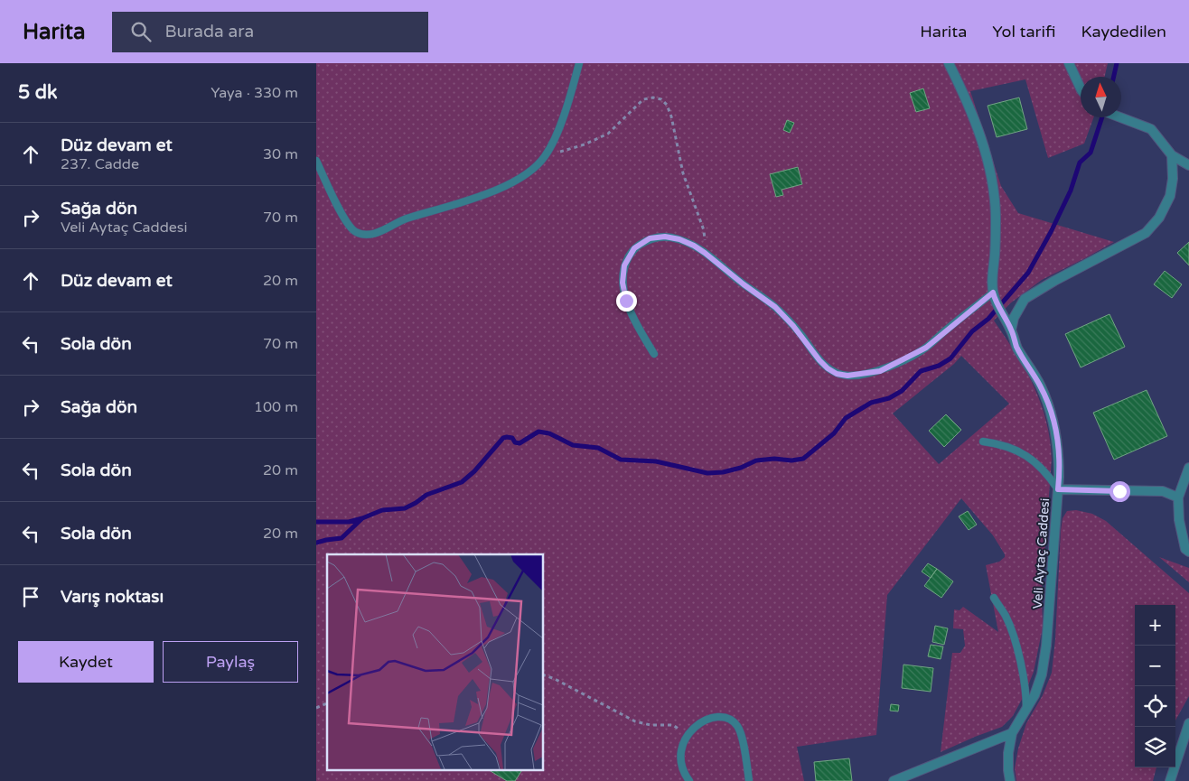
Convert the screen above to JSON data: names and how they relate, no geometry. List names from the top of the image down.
{
  "streets": {
    "street": ["Veli Aytaç Caddesi"]
  },
  "north": "top",
  "page": {
    "header": "Harita",
    "search": "Burada ara",
    "nav": ["Harita", "Yol tarifi", "Kaydedilen"],
    "heading": ["5 dk", "Yaya · 330 m"],
    "list": [
      ["Düz devam et", "237. Cadde", "30 m"],
      ["Sağa dön", "Veli Aytaç Caddesi", "70 m"],
      ["Düz devam et", "20 m"],
      ["Sola dön", "70 m"],
      ["Sağa dön", "100 m"],
      ["Sola dön", "20 m"],
      ["Sola dön", "20 m"],
      "Varış noktası"
    ],
    "map_buttons": ["+", "−"],
    "buttons": ["Kaydet", "Paylaş"]
  }
}
